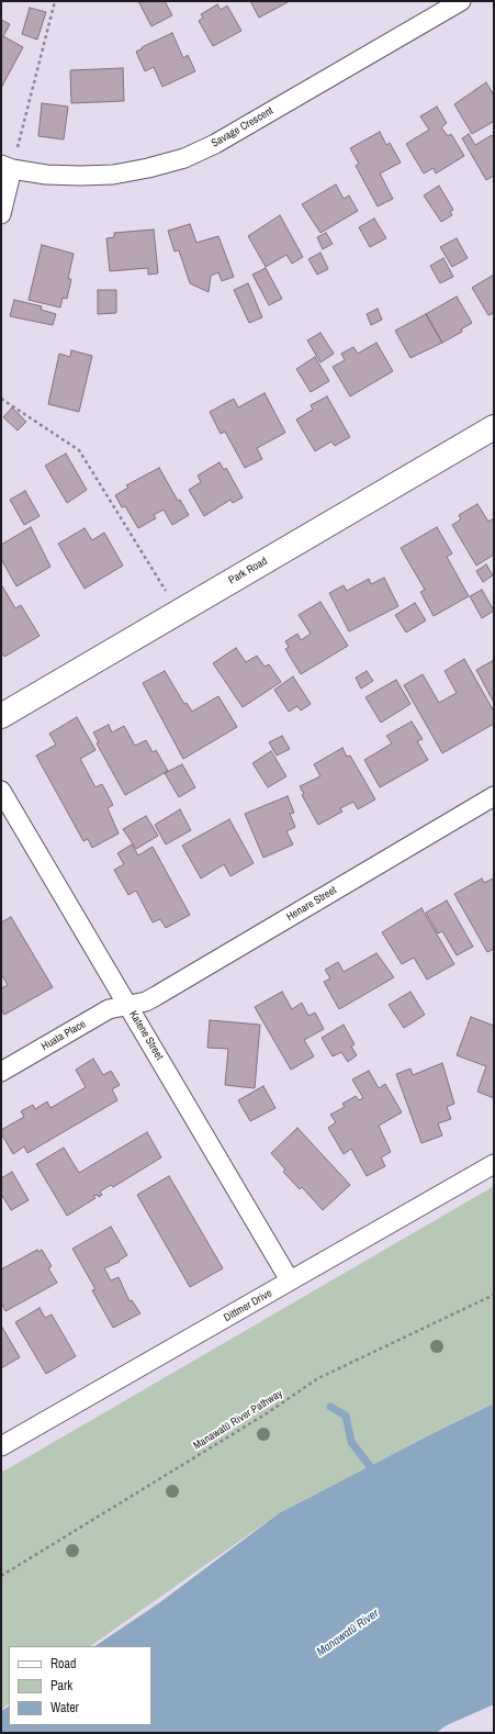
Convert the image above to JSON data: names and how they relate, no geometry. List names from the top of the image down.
{
  "streets": {
    "main road": ["Park Road"],
    "street": [
      "Savage Crescent",
      "Henare Street",
      "Huata Place",
      "Katene Street",
      "Dittmer Drive"
    ],
    "path": ["Manawatū River Pathway"]
  },
  "crossings": [
    ["Henare Street", "Huata Place"],
    ["Henare Street", "Katene Street"],
    ["Huata Place", "Katene Street"],
    ["Katene Street", "Dittmer Drive"]
  ],
  "water": ["Manawatū River"],
  "legend": ["Road", "Park", "Water"]
}
